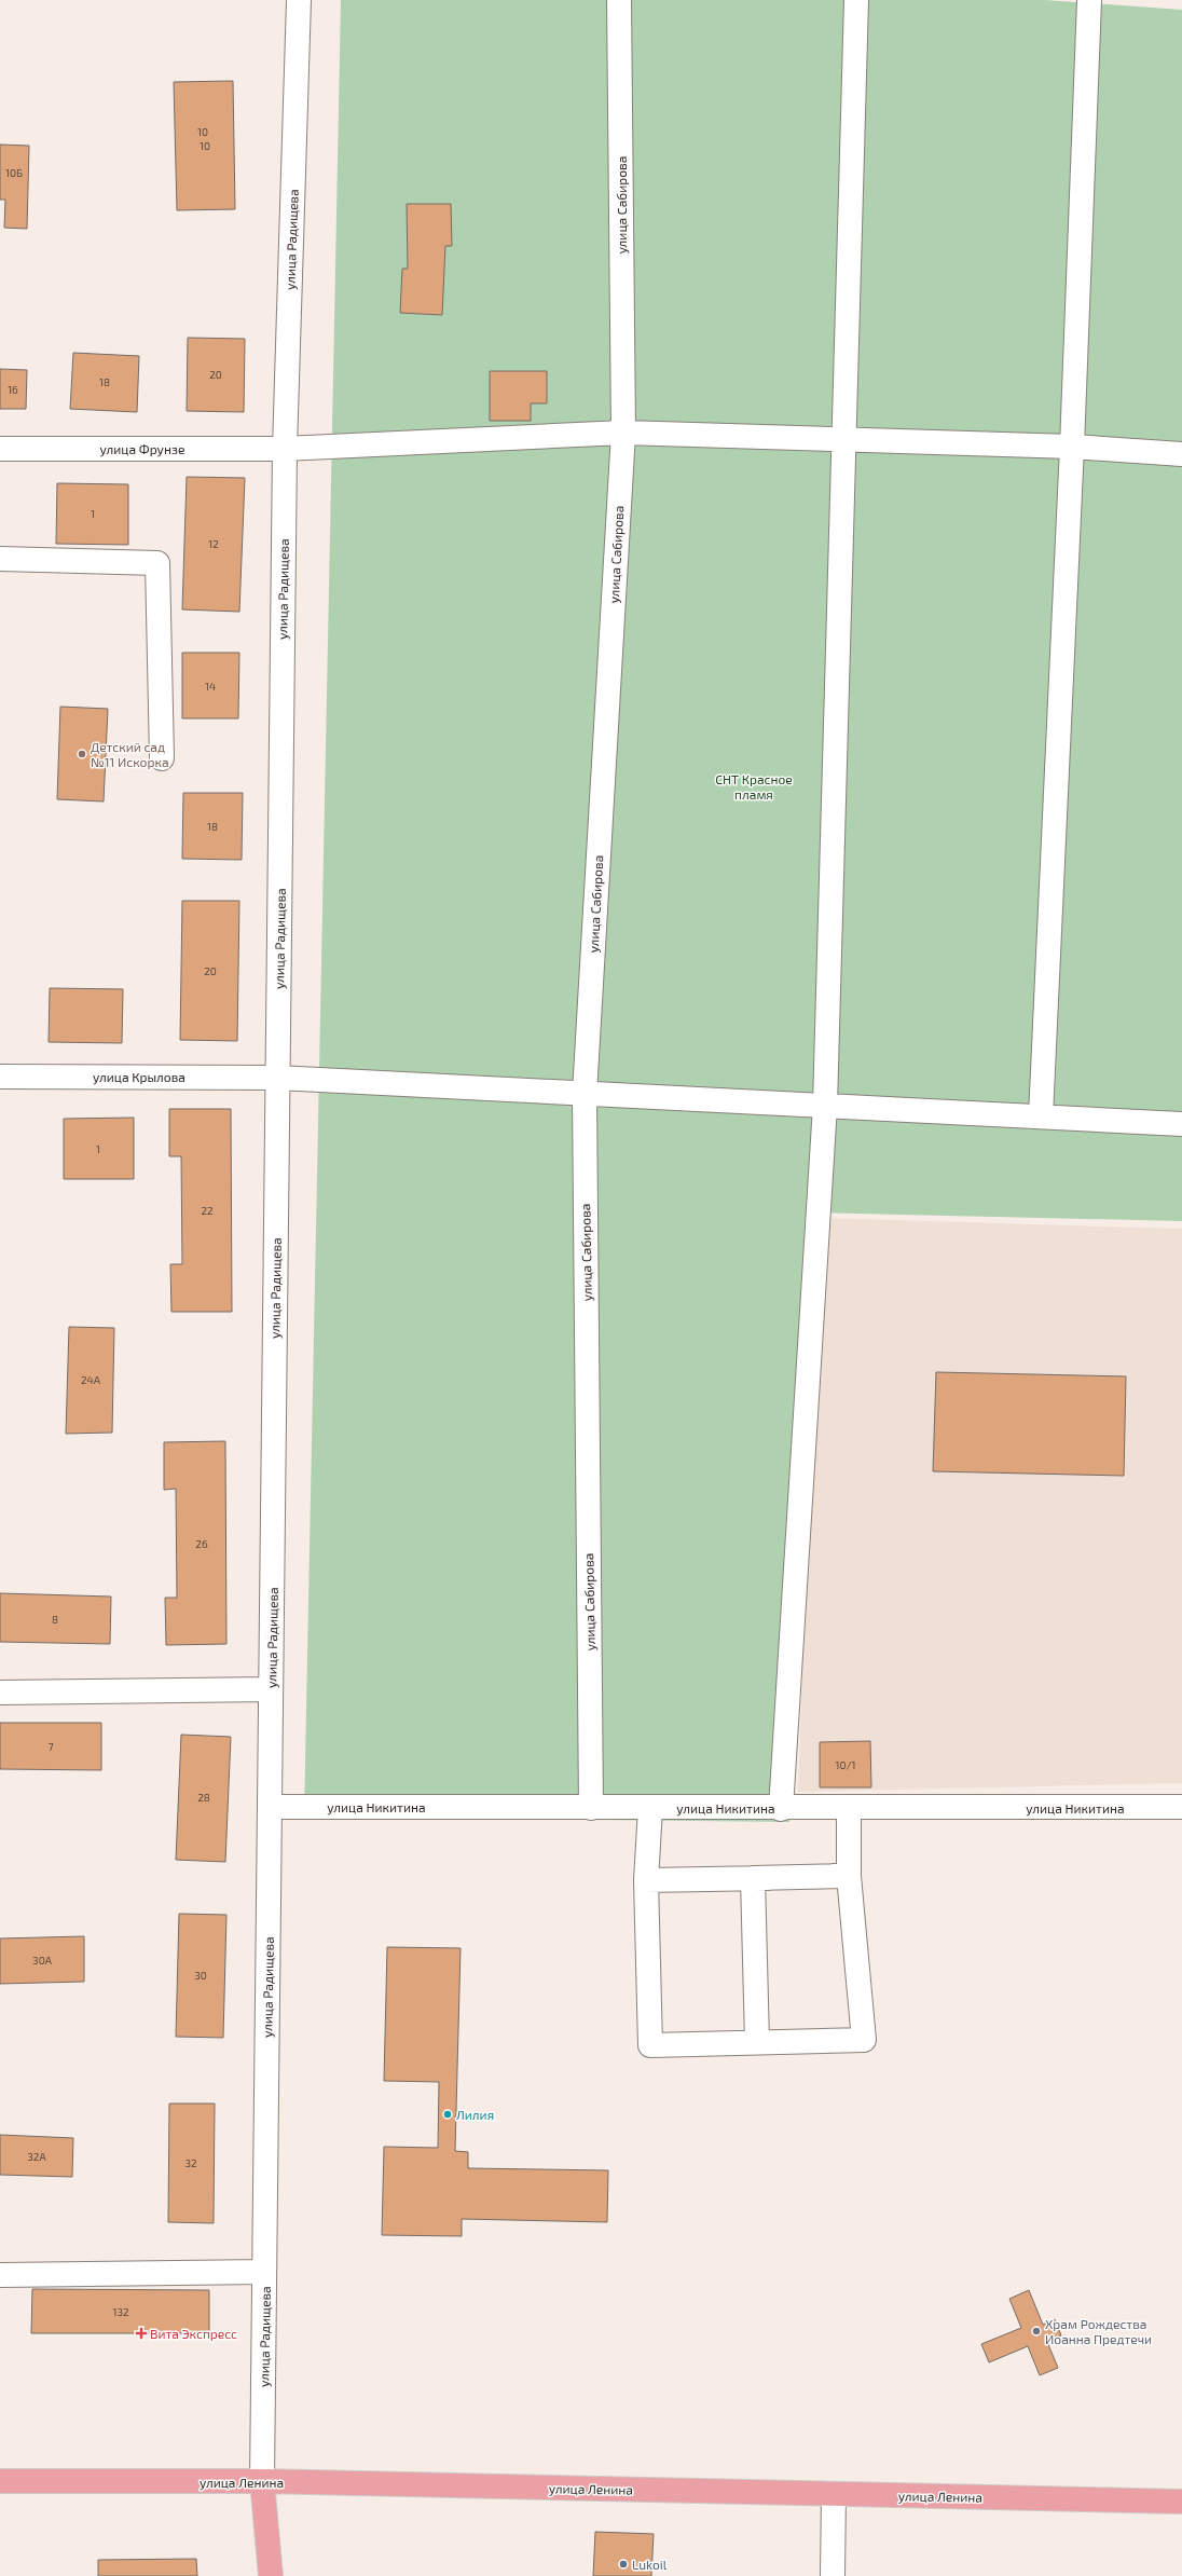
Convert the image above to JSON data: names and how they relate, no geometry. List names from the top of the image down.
{
  "streets": {
    "main road": ["улица Радищева", "улица Ленина"],
    "street": [
      "улица Сабирова",
      "улица Фрунзе",
      "улица Крылова",
      "улица Никитина"
    ]
  },
  "crossings": [
    ["улица Сабирова", "улица Фрунзе"],
    ["улица Сабирова", "улица Крылова"],
    ["улица Сабирова", "улица Никитина"],
    ["улица Радищева", "улица Фрунзе"],
    ["улица Радищева", "улица Крылова"],
    ["улица Радищева", "улица Никитина"],
    ["улица Радищева", "улица Ленина"]
  ],
  "parks": ["СНТ Красное пламя"],
  "places": {
    "other": [
      "Детский сад №11 Искорка",
      "Лилия",
      "Храм Рождества Иоанна Предтечи",
      "Lukoil"
    ],
    "health": ["Вита Экспресс"]
  },
  "house_numbers": [
    "10",
    "10",
    "10Б",
    "20",
    "18",
    "16",
    "1",
    "12",
    "14",
    "18",
    "20",
    "1",
    "22",
    "24А",
    "26",
    "8",
    "7",
    "10/1",
    "28",
    "30А",
    "30",
    "32А",
    "32",
    "132"
  ]
}
